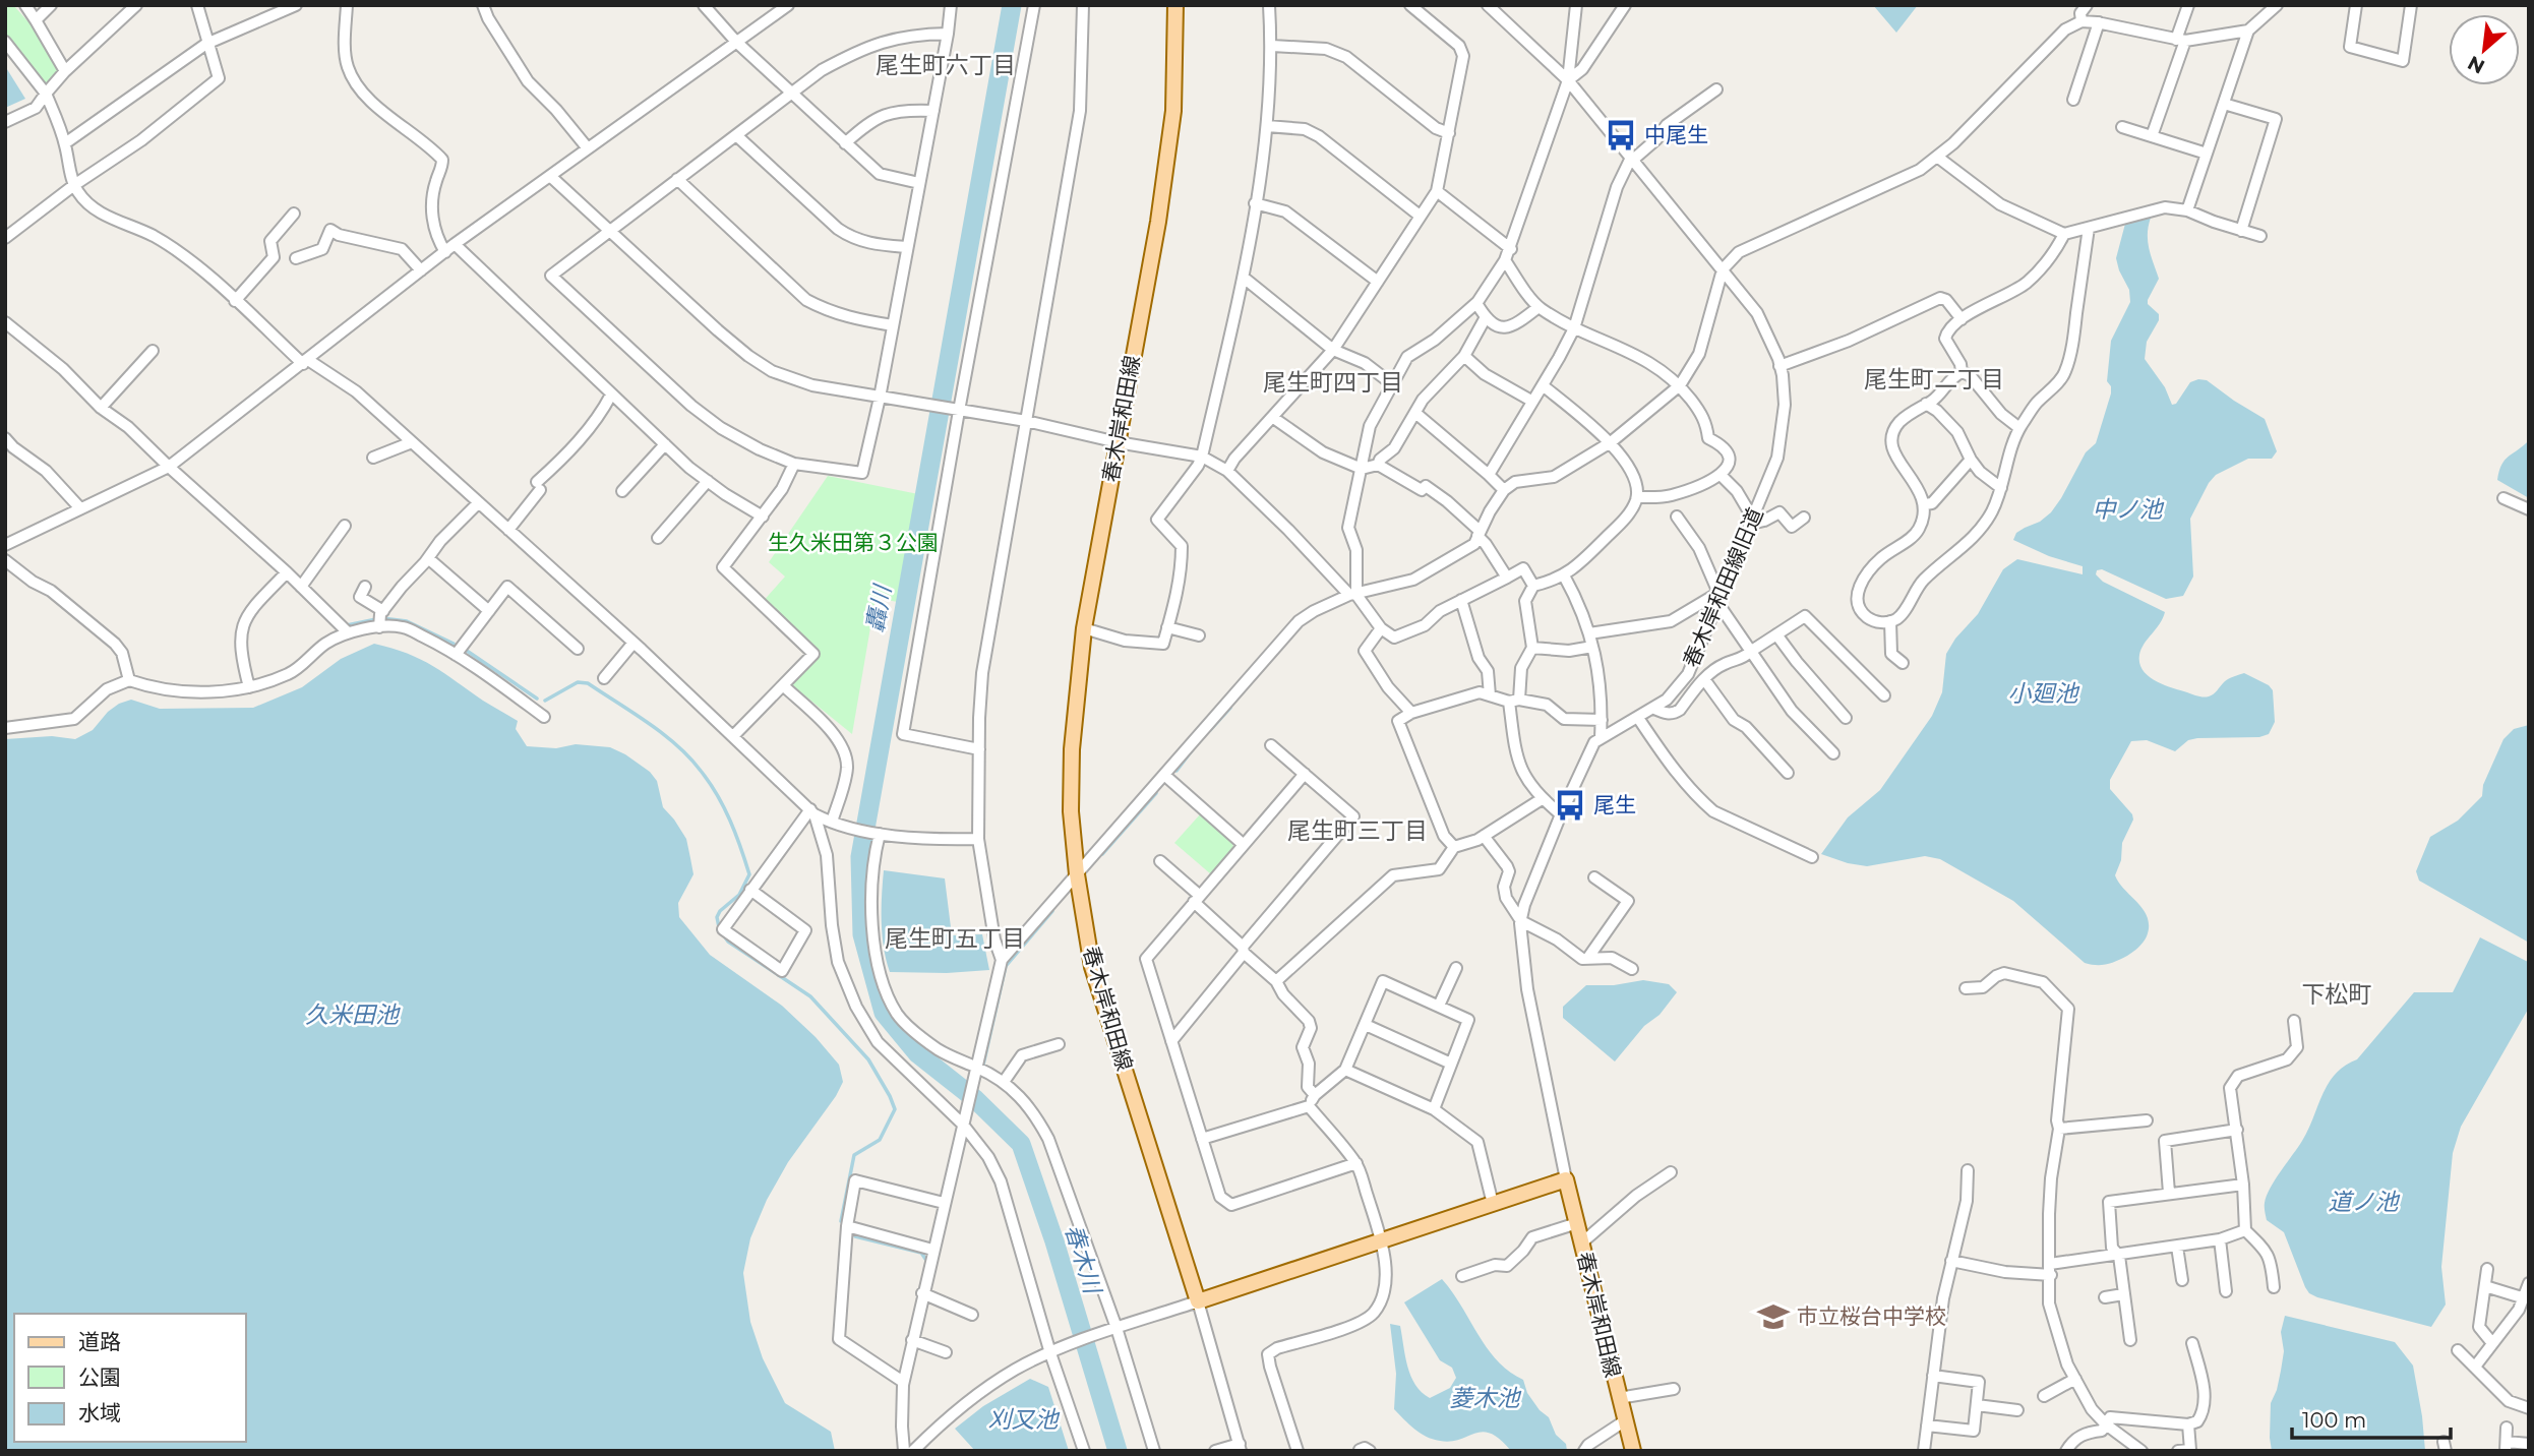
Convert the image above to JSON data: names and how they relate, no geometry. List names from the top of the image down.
{
  "streets": {
    "main road": ["春木岸和田線"],
    "street": ["春木岸和田線旧道"]
  },
  "crossings": [
    ["春木岸和田線", "春木岸和田線旧道"]
  ],
  "districts": [
    "尾生町六丁目",
    "尾生町二丁目",
    "尾生町四丁目",
    "尾生町三丁目",
    "尾生町五丁目",
    "下松町"
  ],
  "water": [
    "中ノ池",
    "轟川",
    "小廻池",
    "久米田池",
    "道ノ池",
    "春木川",
    "菱木池",
    "刈又池"
  ],
  "parks": ["生久米田第３公園"],
  "places": {
    "bus stop": ["中尾生", "尾生"],
    "school or university": ["市立桜台中学校"]
  },
  "legend": ["道路", "公園", "水域"],
  "scale_bar": "100 m",
  "north": "bottom left"
}
